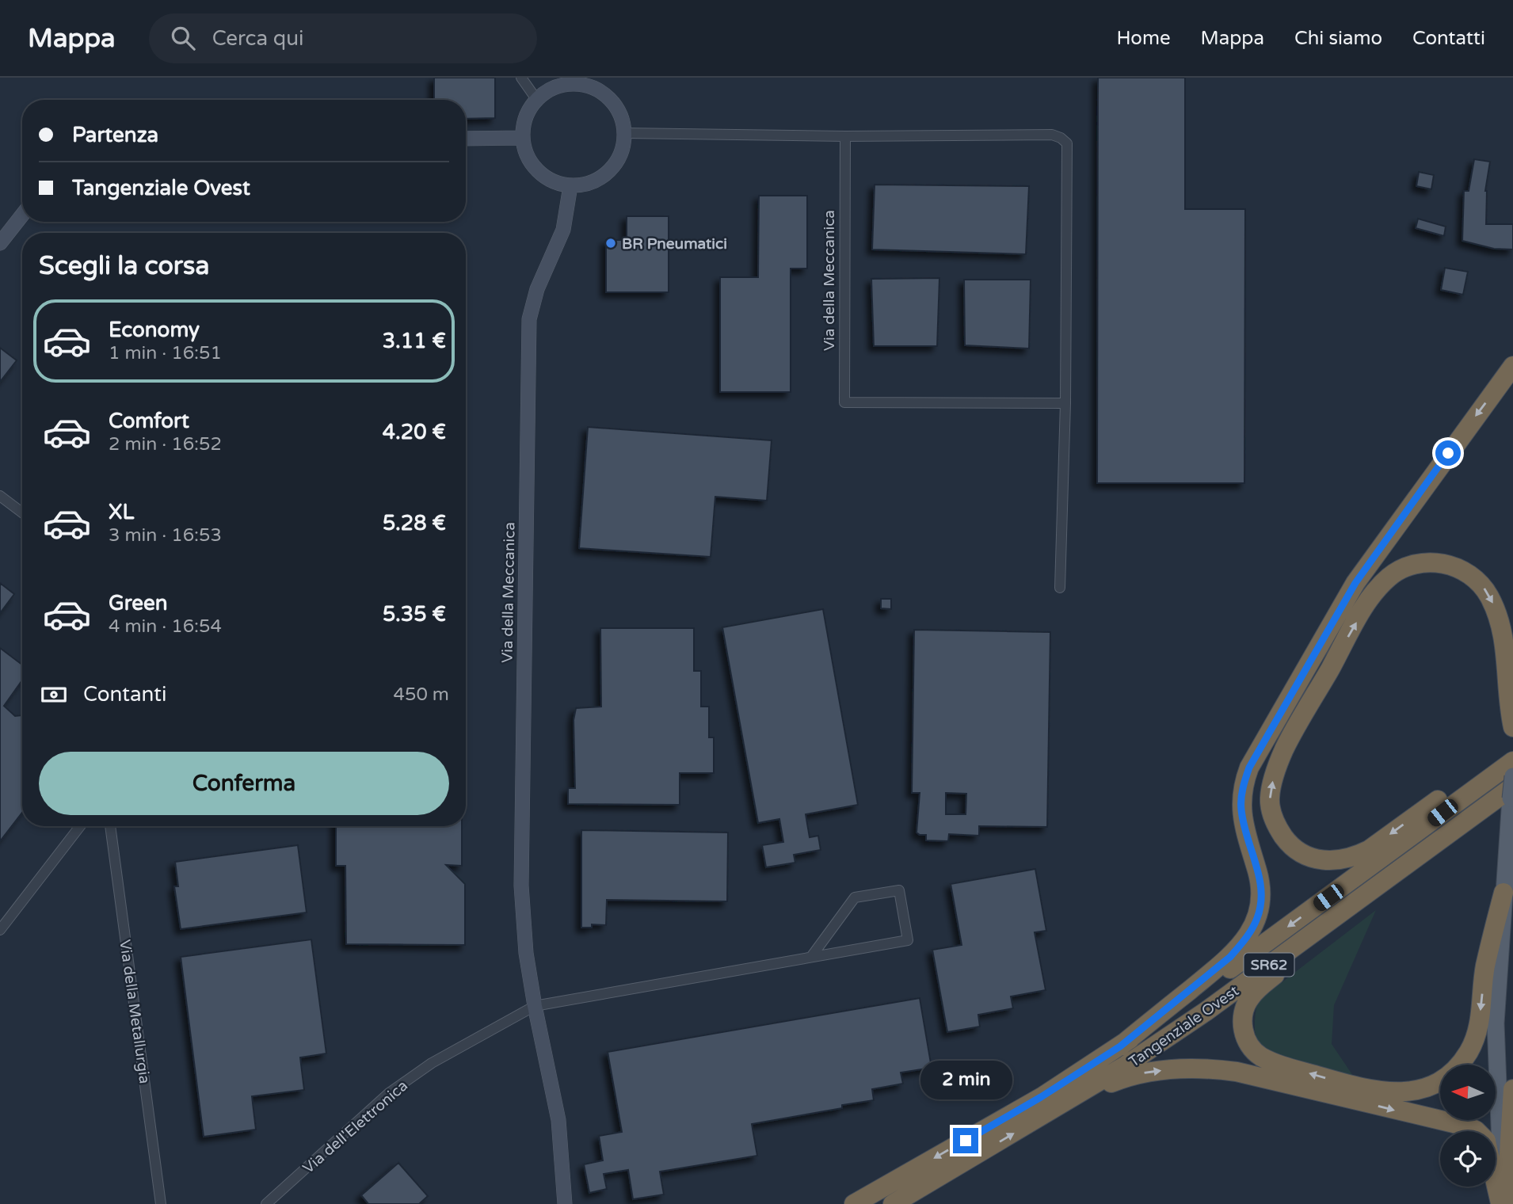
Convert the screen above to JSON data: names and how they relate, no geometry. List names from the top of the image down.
{
  "streets": {
    "highway": ["SR62", "Tangenziale Ovest"],
    "street": ["Via della Meccanica", "Via della Metallurgia", "Via dell'Elettronica"]
  },
  "crossings": [
    ["Via della Meccanica", "Via dell'Elettronica"]
  ],
  "places": ["BR Pneumatici"],
  "north": "left",
  "page": {
    "header": "Mappa",
    "search": "Cerca qui",
    "nav": [
      "Home",
      "Mappa",
      "Chi siamo",
      "Contatti"
    ],
    "banner": ["Partenza", "Tangenziale Ovest"],
    "heading": "Scegli la corsa",
    "list": [
      {
        "name": "Economy",
        "note": "1 min · 16:51",
        "value": "3.11 €"
      },
      {
        "name": "Comfort",
        "note": "2 min · 16:52",
        "value": "4.20 €"
      },
      {
        "name": "XL",
        "note": "3 min · 16:53",
        "value": "5.28 €"
      },
      {
        "name": "Green",
        "note": "4 min · 16:54",
        "value": "5.35 €"
      }
    ],
    "pay": ["Contanti", "450 m"],
    "buttons": "Conferma",
    "bubble": "2 min"
  }
}
